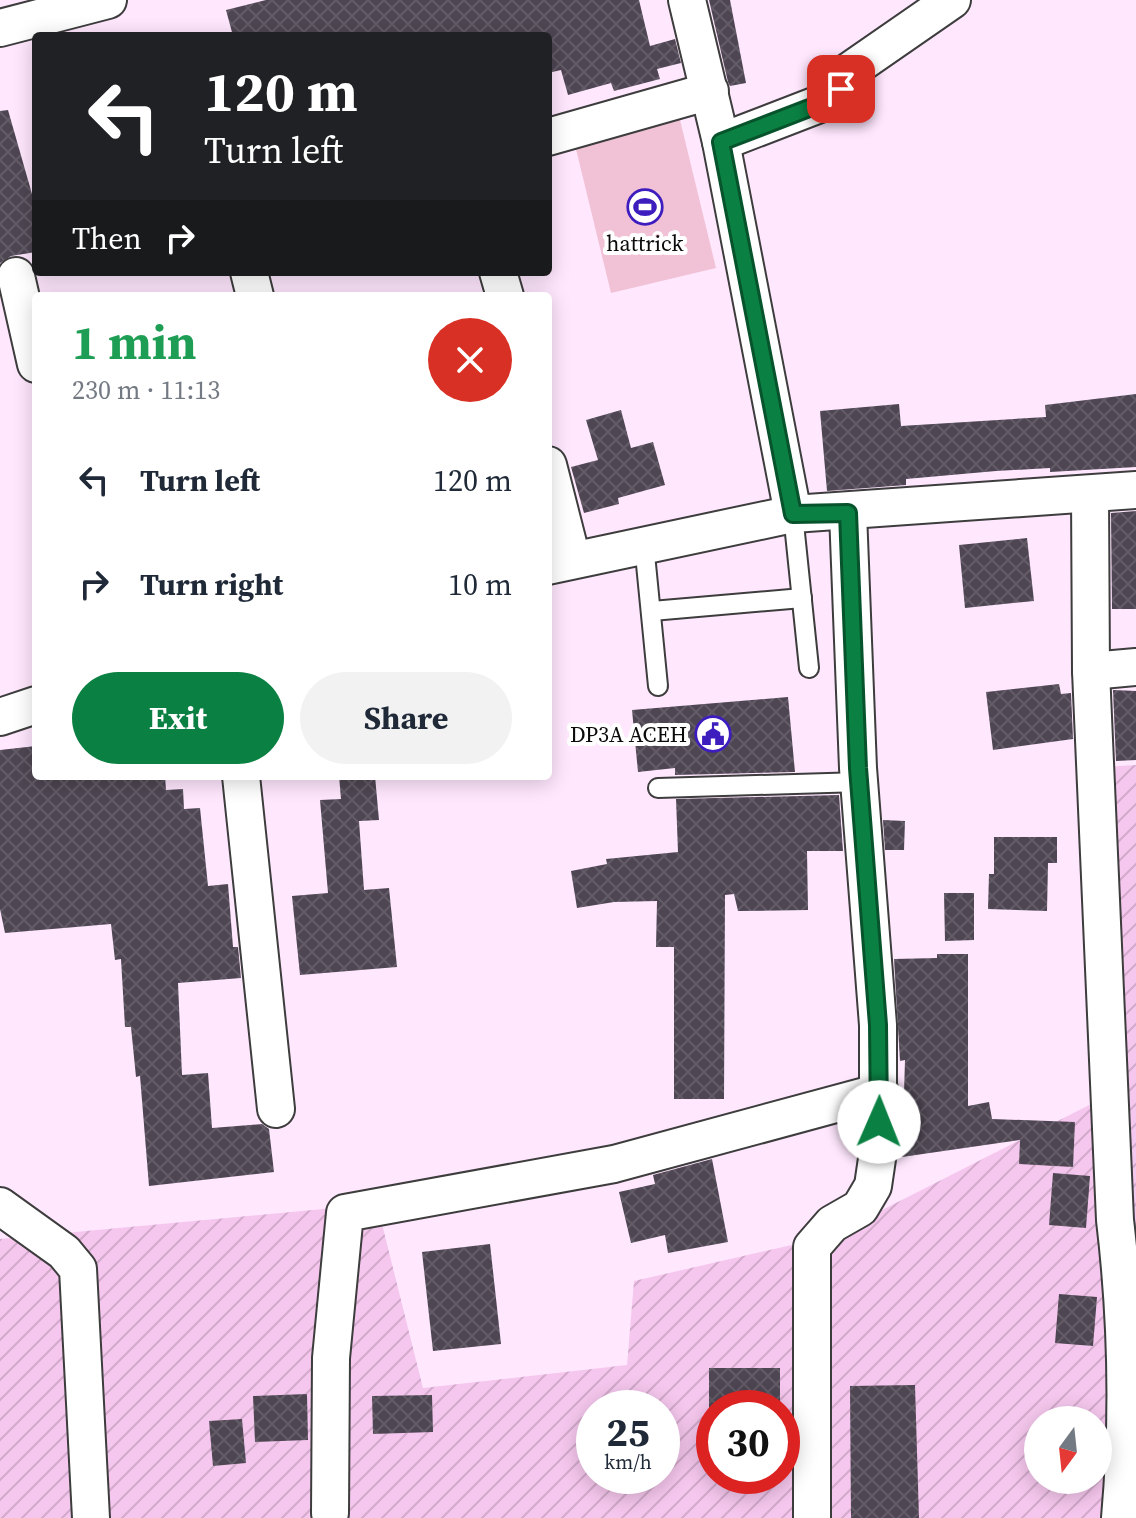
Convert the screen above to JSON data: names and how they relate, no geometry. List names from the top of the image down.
{
  "places": {
    "sports": ["hattrick"],
    "public building": ["DP3A ACEH"]
  },
  "north": "bottom",
  "page": {
    "turn": ["120 m", "Turn left"],
    "then": "Then",
    "heading": ["1 min", "230 m · 11:13"],
    "list": [
      {
        "name": "Turn left",
        "value": "120 m"
      },
      {
        "name": "Turn right",
        "value": "10 m"
      }
    ],
    "buttons": ["Exit", "Share"],
    "speed": "25 km/h",
    "limit": "30"
  }
}
